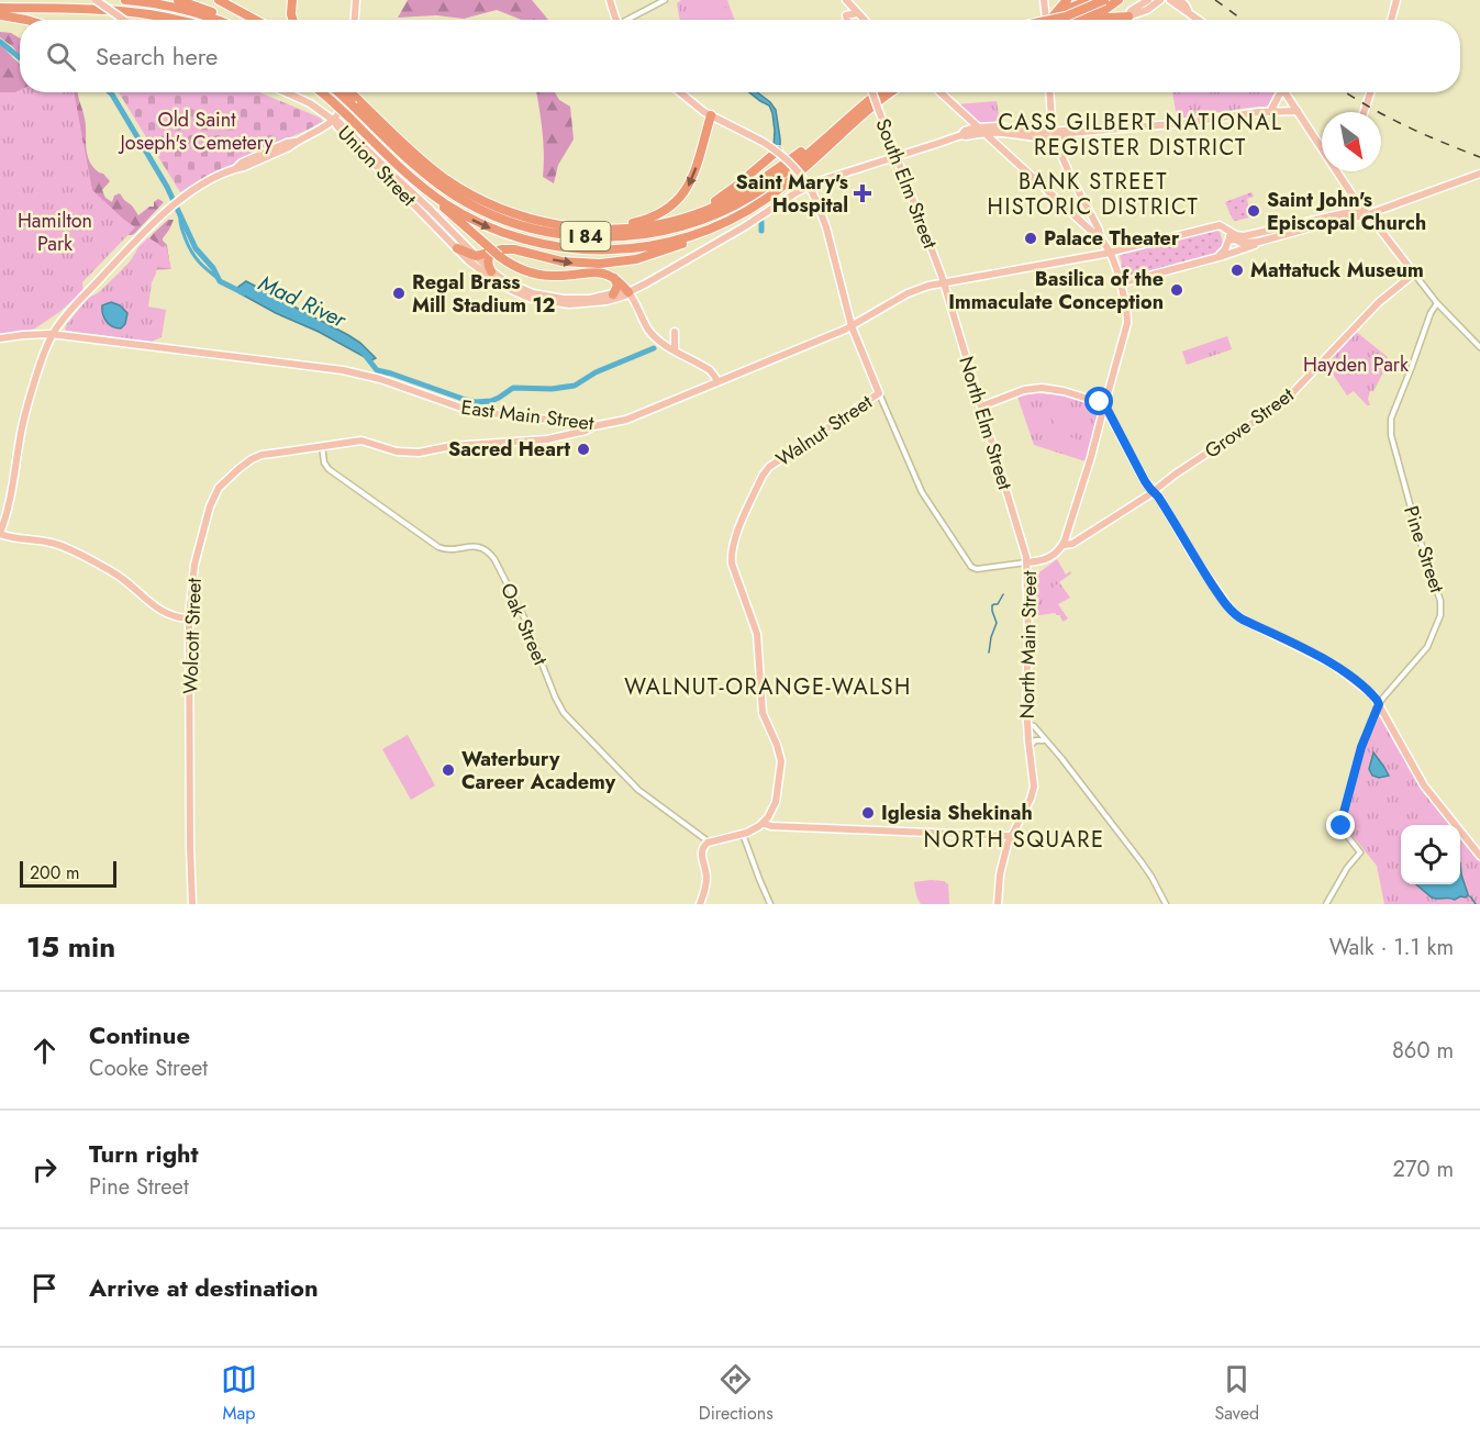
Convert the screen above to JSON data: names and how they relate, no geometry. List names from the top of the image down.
{
  "streets": {
    "highway": ["I 84"],
    "main road": [
      "Union Street",
      "South Elm Street",
      "East Main Street",
      "North Elm Street",
      "Grove Street",
      "Walnut Street",
      "Wolcott Street",
      "North Main Street"
    ],
    "street": ["Pine Street", "Oak Street"]
  },
  "crossings": [
    ["Union Street", "South Elm Street"],
    ["South Elm Street", "East Main Street"],
    ["South Elm Street", "North Elm Street"],
    ["East Main Street", "North Elm Street"],
    ["East Main Street", "Wolcott Street"],
    ["North Elm Street", "North Main Street"],
    ["Grove Street", "North Main Street"],
    ["Oak Street", "Wolcott Street"]
  ],
  "districts": [
    "CASS GILBERT NATIONAL REGISTER DISTRICT",
    "BANK STREET HISTORIC DISTRICT",
    "WALNUT-ORANGE-WALSH",
    "NORTH SQUARE"
  ],
  "water": ["Mad River"],
  "parks": ["Old Saint Joseph's Cemetery", "Hamilton Park", "Hayden Park"],
  "places": {
    "health": ["Saint Mary's Hospital"],
    "other": [
      "Saint John's Episcopal Church",
      "Palace Theater",
      "Mattatuck Museum",
      "Basilica of the Immaculate Conception",
      "Regal Brass Mill Stadium 12",
      "Sacred Heart",
      "Waterbury Career Academy",
      "Iglesia Shekinah"
    ]
  },
  "scale_bar": "200 m",
  "north": "bottom right",
  "page": {
    "search": "Search here",
    "scale": "200 m",
    "heading": ["15 min", "Walk · 1.1 km"],
    "list": [
      ["Continue", "Cooke Street", "860 m"],
      ["Turn right", "Pine Street", "270 m"],
      "Arrive at destination"
    ],
    "nav": ["Map", "Directions", "Saved"]
  }
}
